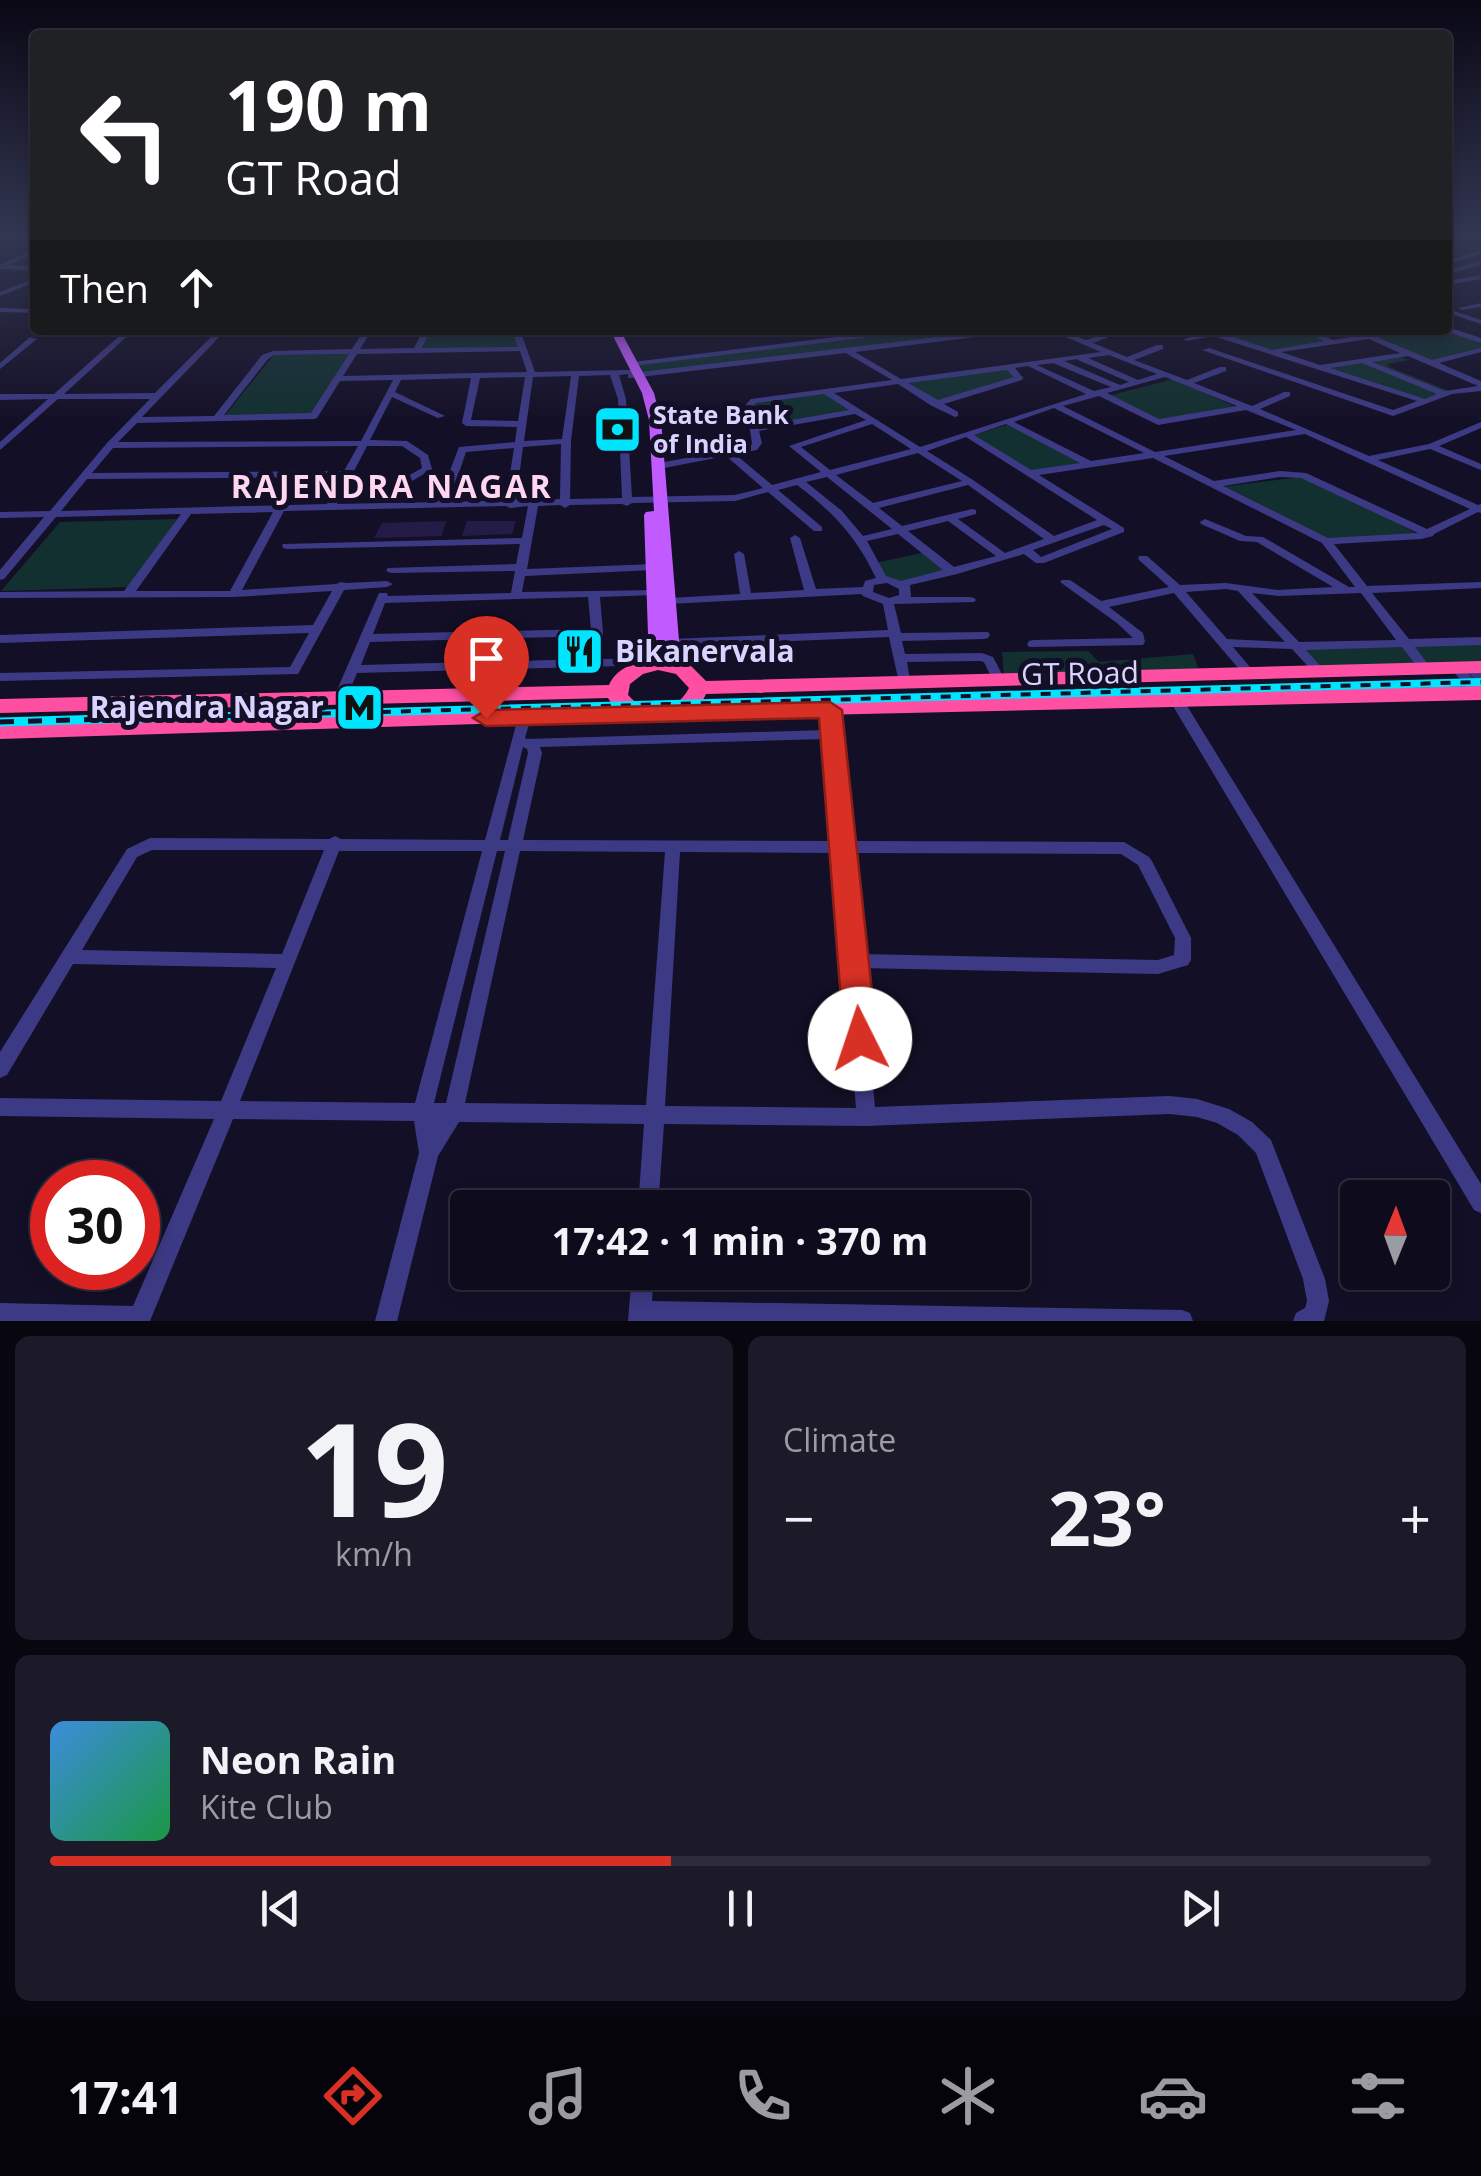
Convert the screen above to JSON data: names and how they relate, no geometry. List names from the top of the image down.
{
  "streets": {
    "highway": ["GT Road"]
  },
  "districts": ["RAJENDRA NAGAR"],
  "places": {
    "bank": ["State Bank of India"],
    "restaurant": ["Bikanervala"],
    "metro station": ["Rajendra Nagar"]
  },
  "north": "top",
  "page": {
    "turn": ["190 m", "GT Road"],
    "then": "Then",
    "limit": "30",
    "trip": "17:42 · 1 min · 370 m",
    "tile": [
      ["19", "km/h"],
      "Climate"
    ],
    "heat": ["−", "23°", "+"],
    "song": ["Neon Rain", "Kite Club"],
    "tabs": "17:41"
  }
}
